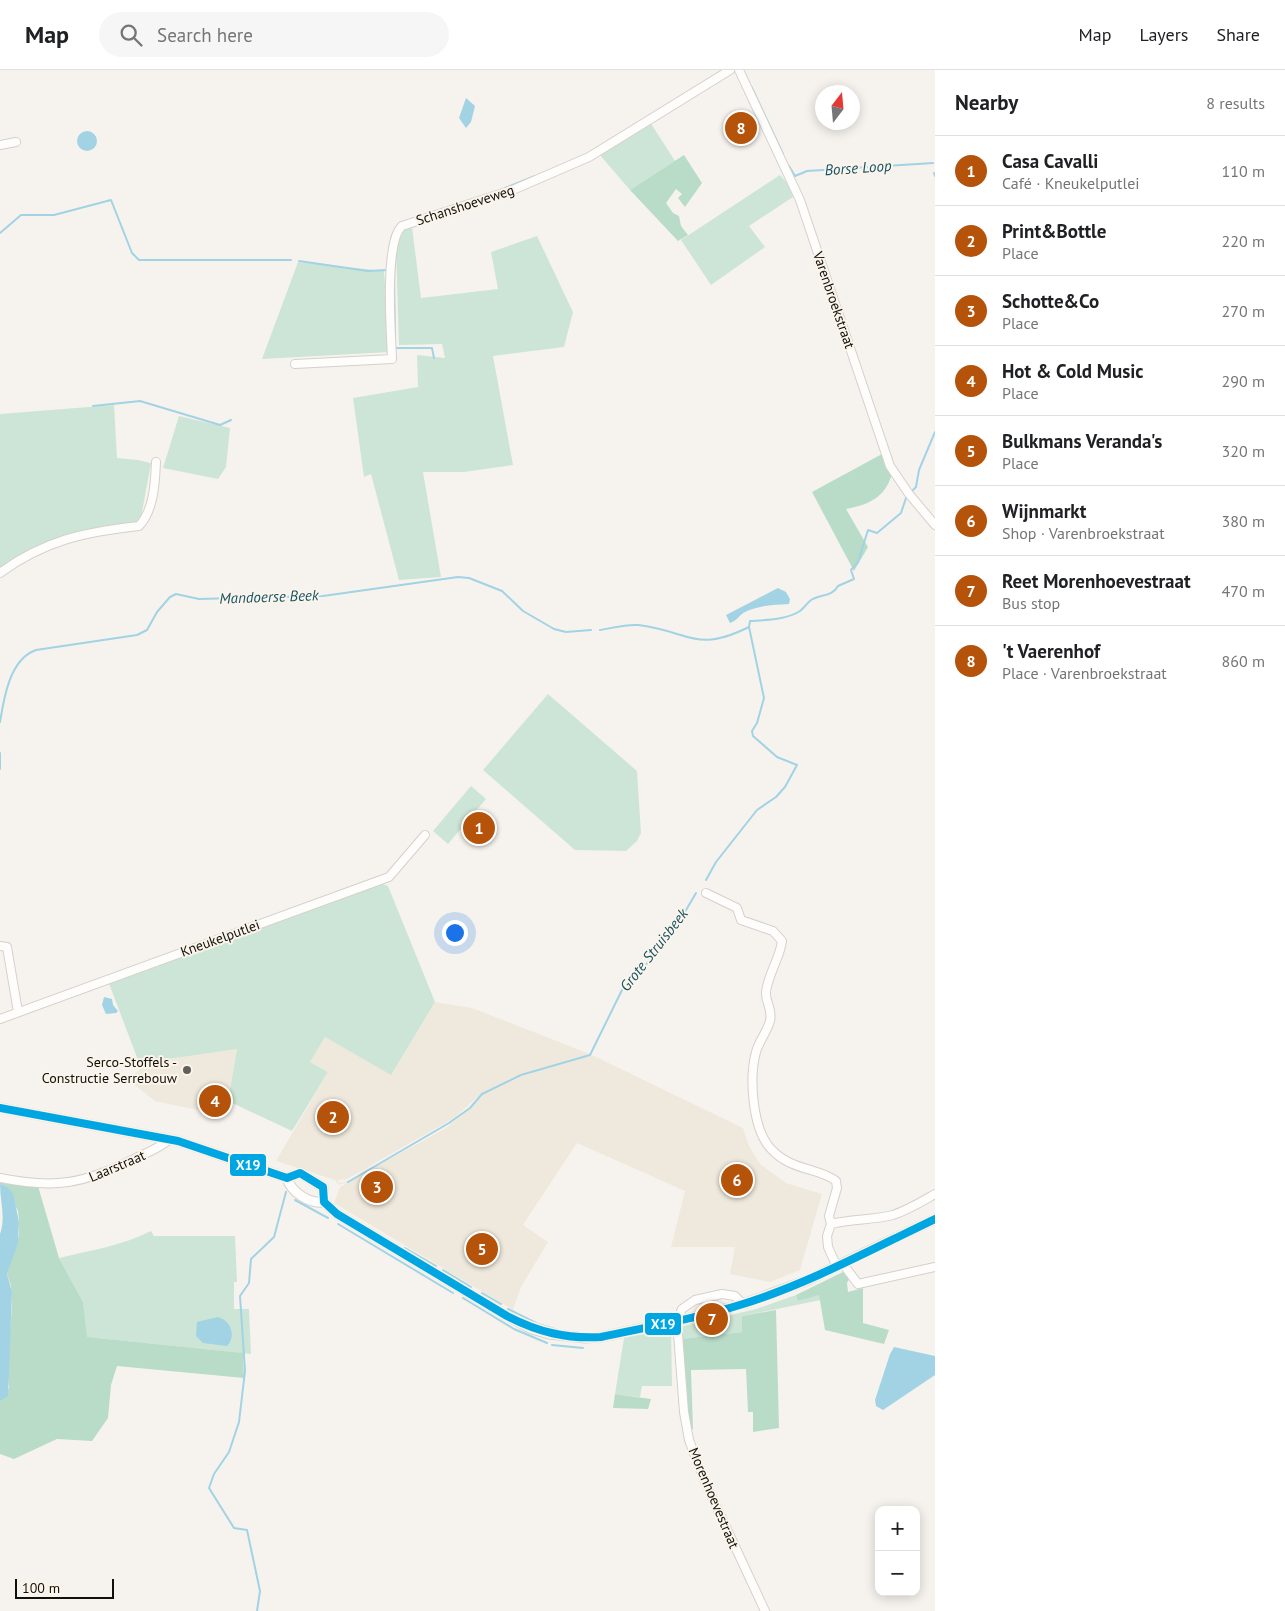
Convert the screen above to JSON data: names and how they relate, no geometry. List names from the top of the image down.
{
  "streets": {
    "street": [
      "Schanshoeveweg",
      "Varenbroekstraat",
      "Kneukelputlei",
      "Laarstraat",
      "Morenhoevestraat"
    ]
  },
  "water": ["Borse Loop", "Mandoerse Beek", "Grote Struisbeek"],
  "places": ["Serco-Stoffels - Constructie Serrebouw"],
  "lines": ["transit line X19"],
  "scale_bar": "100 m",
  "north": "top",
  "page": {
    "header": "Map",
    "search": "Search here",
    "nav": ["Map", "Layers", "Share"],
    "heading": ["Nearby", "8 results"],
    "pins": [
      "8",
      "1",
      "4",
      "2",
      "6",
      "3",
      "5",
      "7"
    ],
    "list": [
      {
        "mark": "1",
        "name": "Casa Cavalli",
        "note": "Café · Kneukelputlei",
        "value": "110 m"
      },
      {
        "mark": "2",
        "name": "Print&Bottle",
        "note": "Place",
        "value": "220 m"
      },
      {
        "mark": "3",
        "name": "Schotte&Co",
        "note": "Place",
        "value": "270 m"
      },
      {
        "mark": "4",
        "name": "Hot & Cold Music",
        "note": "Place",
        "value": "290 m"
      },
      {
        "mark": "5",
        "name": "Bulkmans Veranda's",
        "note": "Place",
        "value": "320 m"
      },
      {
        "mark": "6",
        "name": "Wijnmarkt",
        "note": "Shop · Varenbroekstraat",
        "value": "380 m"
      },
      {
        "mark": "7",
        "name": "Reet Morenhoevestraat",
        "note": "Bus stop",
        "value": "470 m"
      },
      {
        "mark": "8",
        "name": "'t Vaerenhof",
        "note": "Place · Varenbroekstraat",
        "value": "860 m"
      }
    ],
    "map_buttons": ["+", "−"],
    "scale": "100 m"
  }
}
